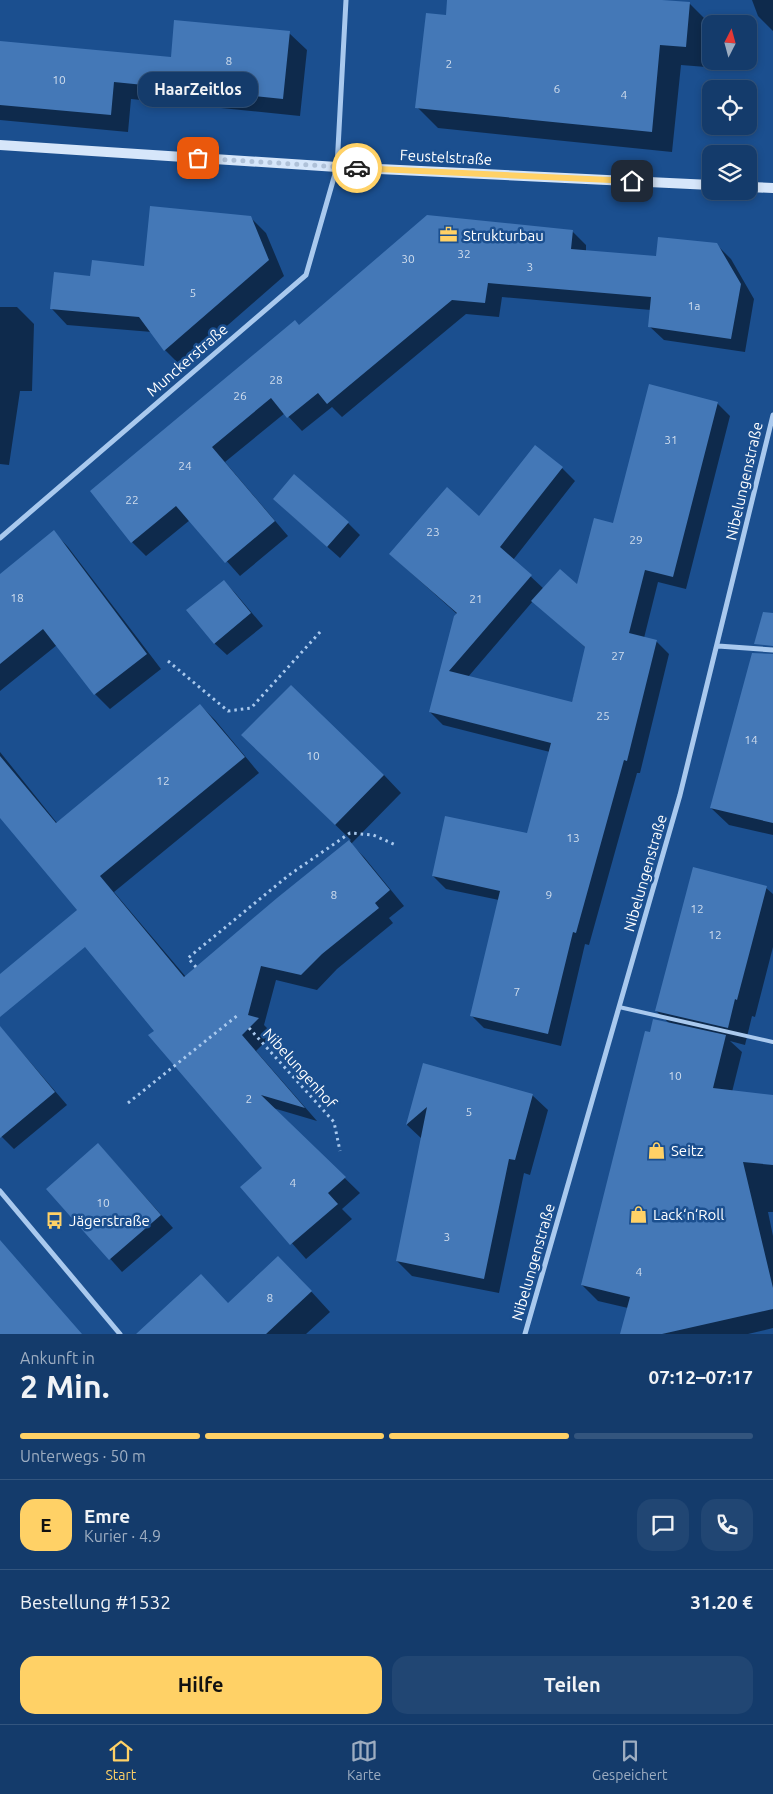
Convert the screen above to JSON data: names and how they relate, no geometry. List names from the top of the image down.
{
  "streets": {
    "main road": ["Feustelstraße"],
    "street": ["Munckerstraße", "Nibelungenstraße"],
    "path": ["Nibelungenhof"]
  },
  "crossings": [
    ["Feustelstraße", "Munckerstraße"]
  ],
  "places": {
    "other": ["HaarZeitlos"],
    "office": ["Strukturbau"],
    "shop": ["Seitz", "Lack‘n‘Roll"],
    "bus stop": ["Jägerstraße"]
  },
  "house_numbers": [
    "8",
    "2",
    "10",
    "6",
    "4",
    "32",
    "30",
    "3",
    "5",
    "1a",
    "28",
    "26",
    "31",
    "24",
    "22",
    "23",
    "29",
    "18",
    "21",
    "27",
    "25",
    "14",
    "10",
    "12",
    "13",
    "8",
    "9",
    "12",
    "12",
    "7",
    "10",
    "2",
    "5",
    "4",
    "10",
    "3",
    "4",
    "8"
  ],
  "north": "top",
  "page": {
    "bubble": "HaarZeitlos",
    "heading": ["2 Min.", "Ankunft in", "07:12–07:17"],
    "panel": [
      "Emre",
      "Kurier · 4.9",
      "Bestellung #1532",
      "31.20 €"
    ],
    "bar": "Unterwegs · 50 m",
    "round": "E",
    "buttons": ["Hilfe", "Teilen"],
    "tabs": ["Start", "Karte", "Gespeichert"]
  }
}
